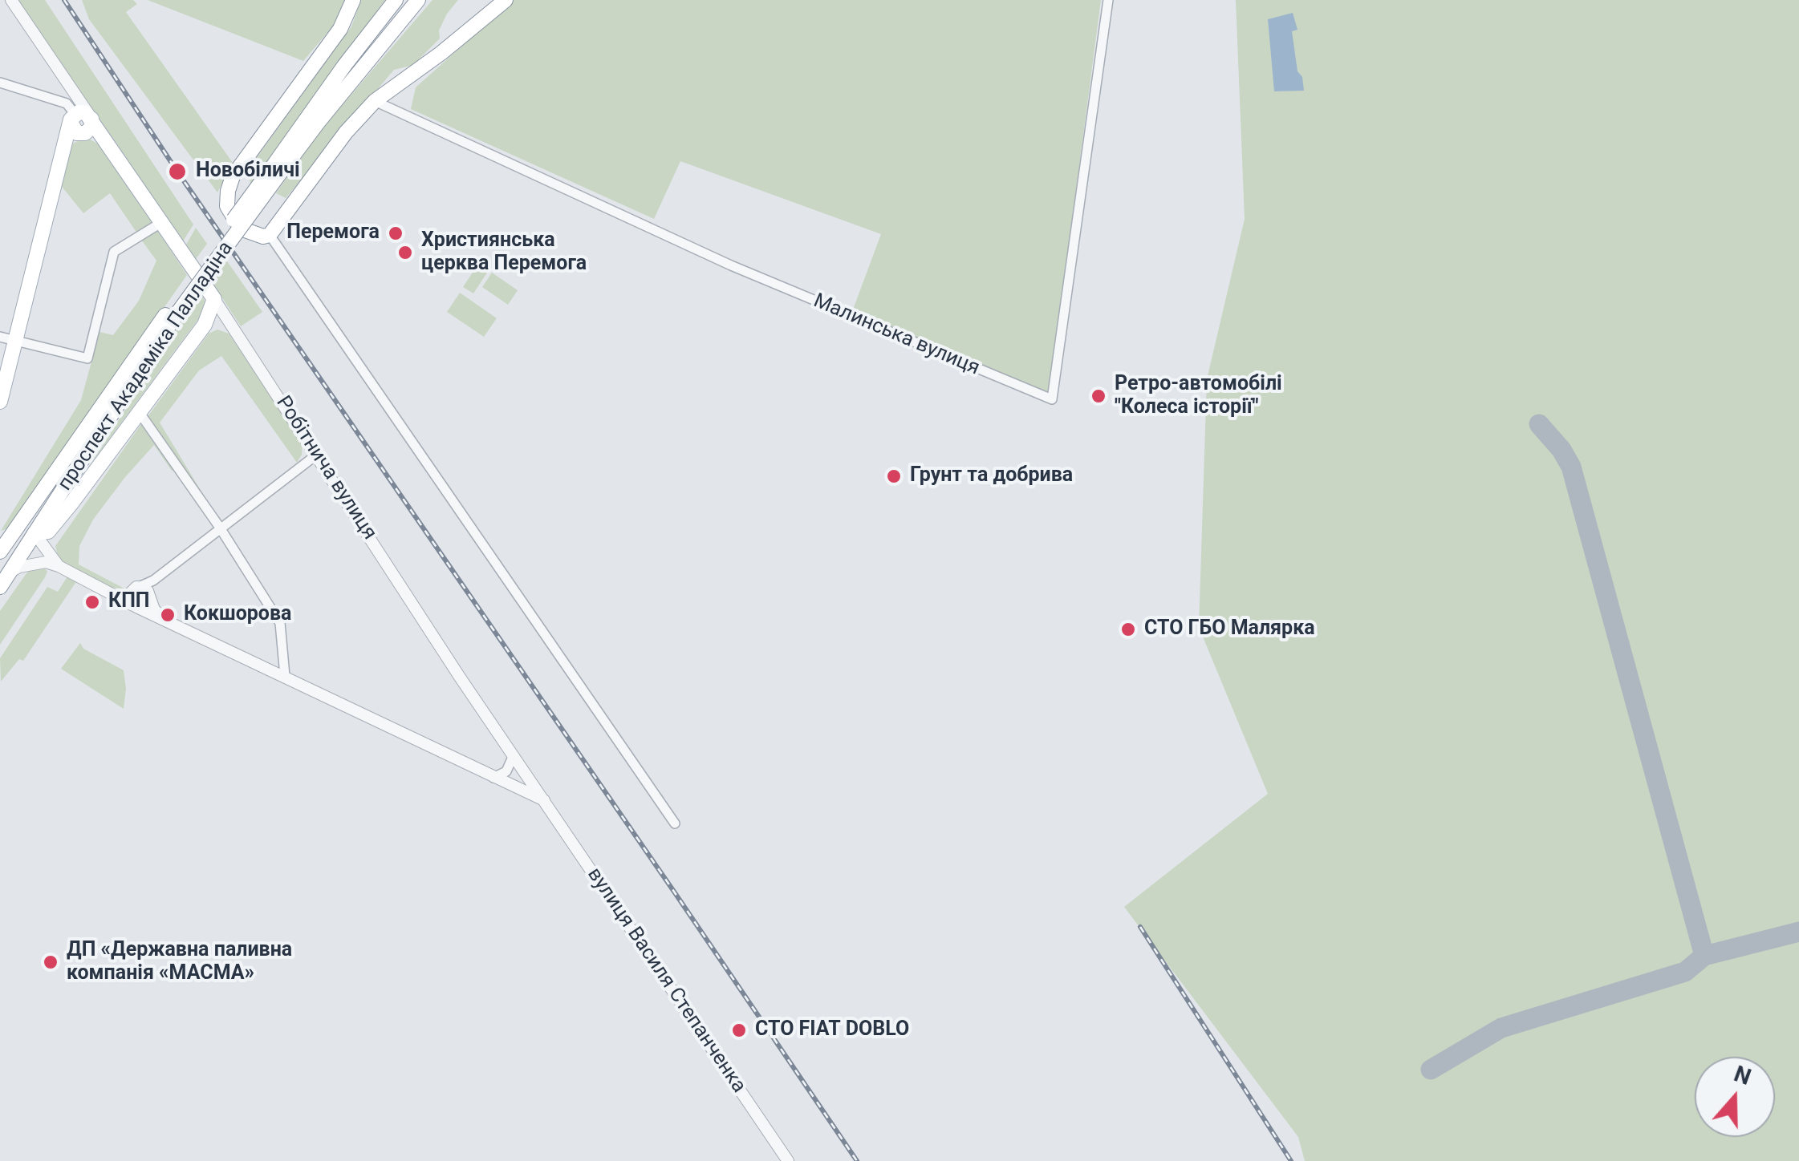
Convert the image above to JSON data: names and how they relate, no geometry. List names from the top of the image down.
{
  "streets": {
    "main road": ["проспект Академіка Палладіна", "Робітнича вулиця"],
    "street": ["Малинська вулиця", "вулиця Василя Степанченка"]
  },
  "crossings": [
    ["Робітнича вулиця", "вулиця Василя Степанченка"]
  ],
  "places": [
    "Новобіличі",
    "Перемога",
    "Християнська церква Перемога",
    "Ретро-автомобілі \"Колеса історії\"",
    "Грунт та добрива",
    "КПП",
    "Кокшорова",
    "СТО ГБО Малярка",
    "ДП «Державна паливна компанія «МАСМА»",
    "СТО FIAT DOBLO"
  ],
  "north": "top"
}
